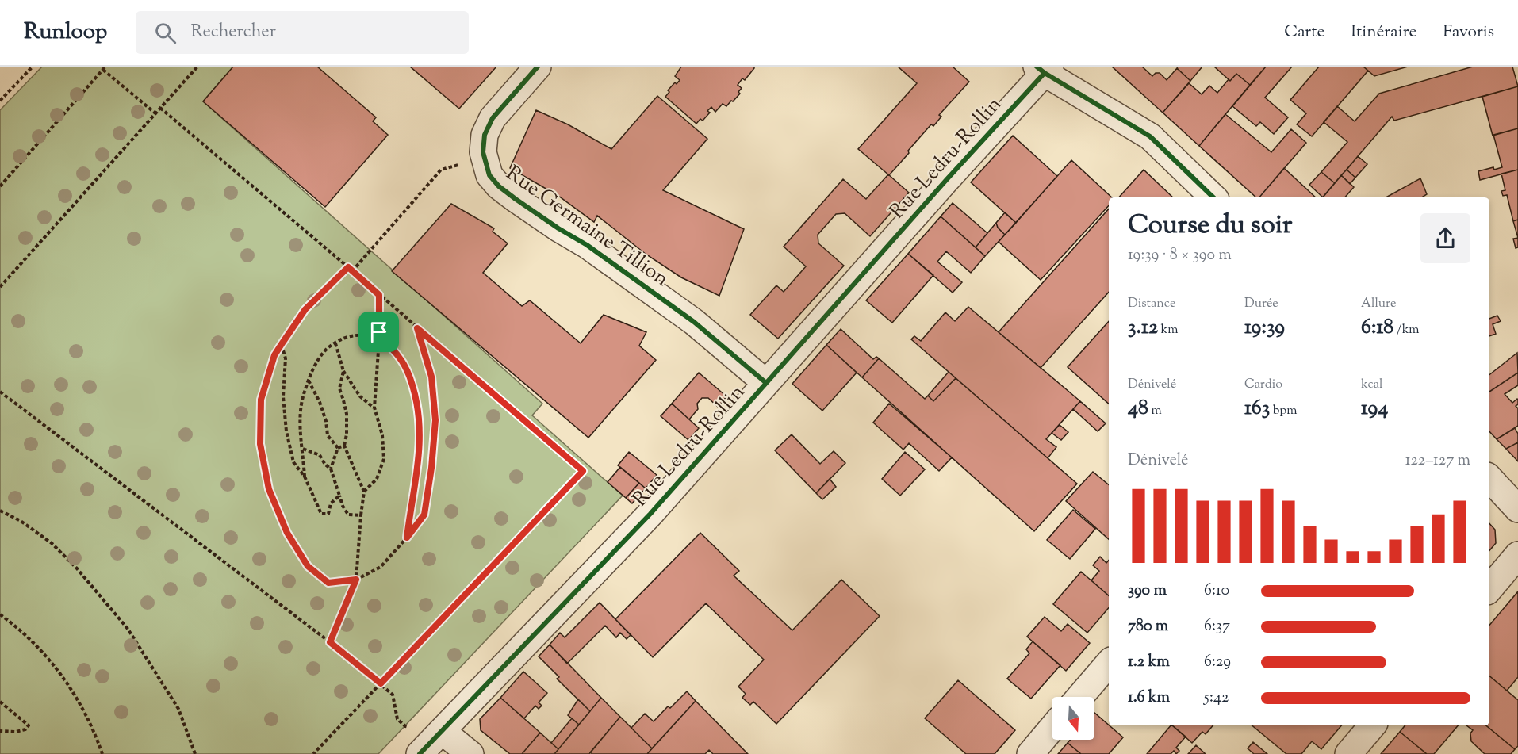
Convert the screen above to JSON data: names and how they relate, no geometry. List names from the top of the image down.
{
  "streets": {
    "street": ["Rue Ledru-Rollin", "Rue Germaine Tillion"]
  },
  "crossings": [
    ["Rue Ledru-Rollin", "Rue Germaine Tillion"]
  ],
  "north": "bottom",
  "page": {
    "header": "Runloop",
    "search": "Rechercher",
    "nav": ["Carte", "Itinéraire", "Favoris"],
    "heading": ["Course du soir", "19:39 · 8 × 390 m"],
    "stats": [
      ["Distance", "3.12 km"],
      ["Durée", "19:39"],
      ["Allure", "6:18 /km"],
      ["Dénivelé", "48 m"],
      ["Cardio", "163 bpm"],
      ["kcal", "194"]
    ],
    "chart": ["Dénivelé", "122–127 m"],
    "list": [
      {
        "name": "390 m",
        "note": "6:10"
      },
      {
        "name": "780 m",
        "note": "6:37"
      },
      {
        "name": "1.2 km",
        "note": "6:29"
      },
      {
        "name": "1.6 km",
        "note": "5:42"
      }
    ]
  }
}
